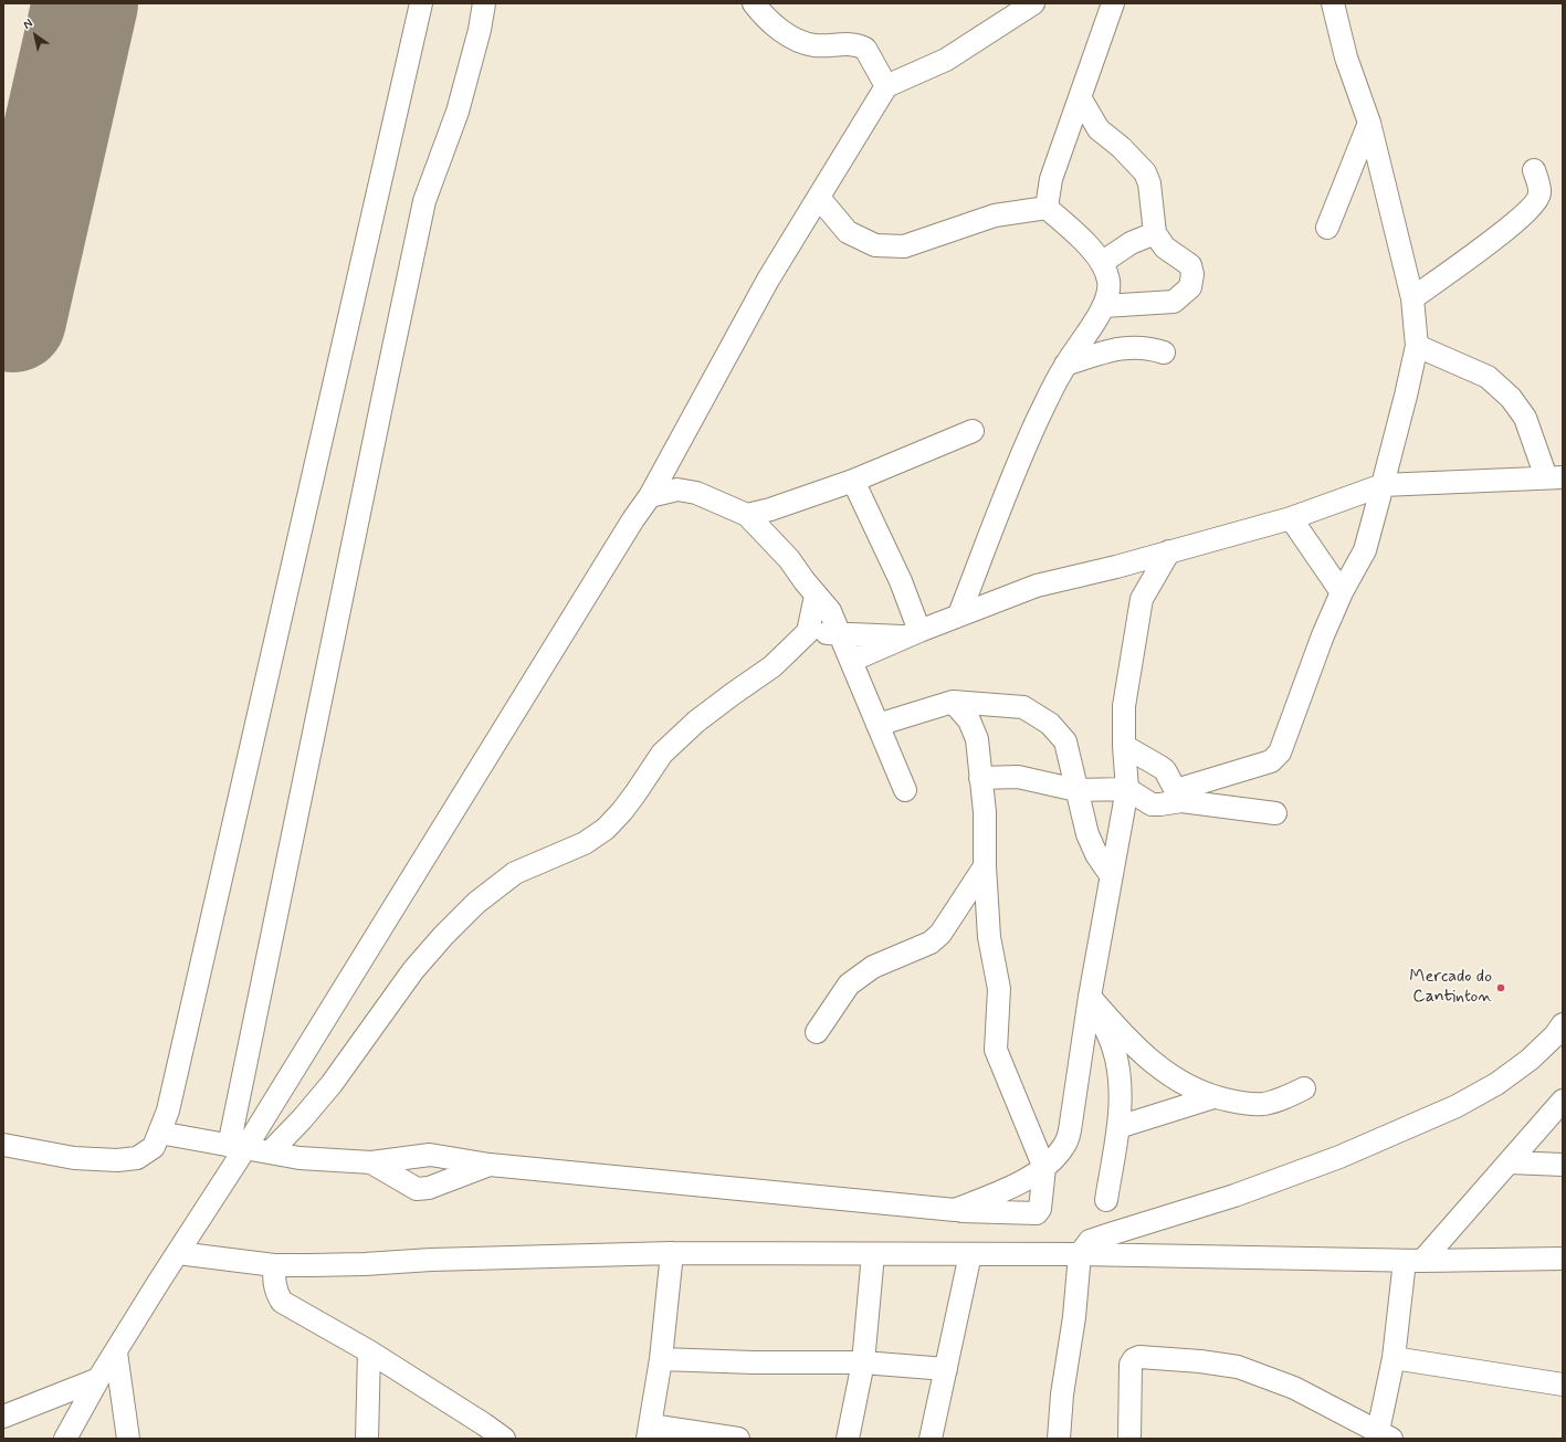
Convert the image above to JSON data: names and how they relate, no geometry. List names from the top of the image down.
{
  "places": ["Mercado do Cantinton"],
  "north": "top left"
}
